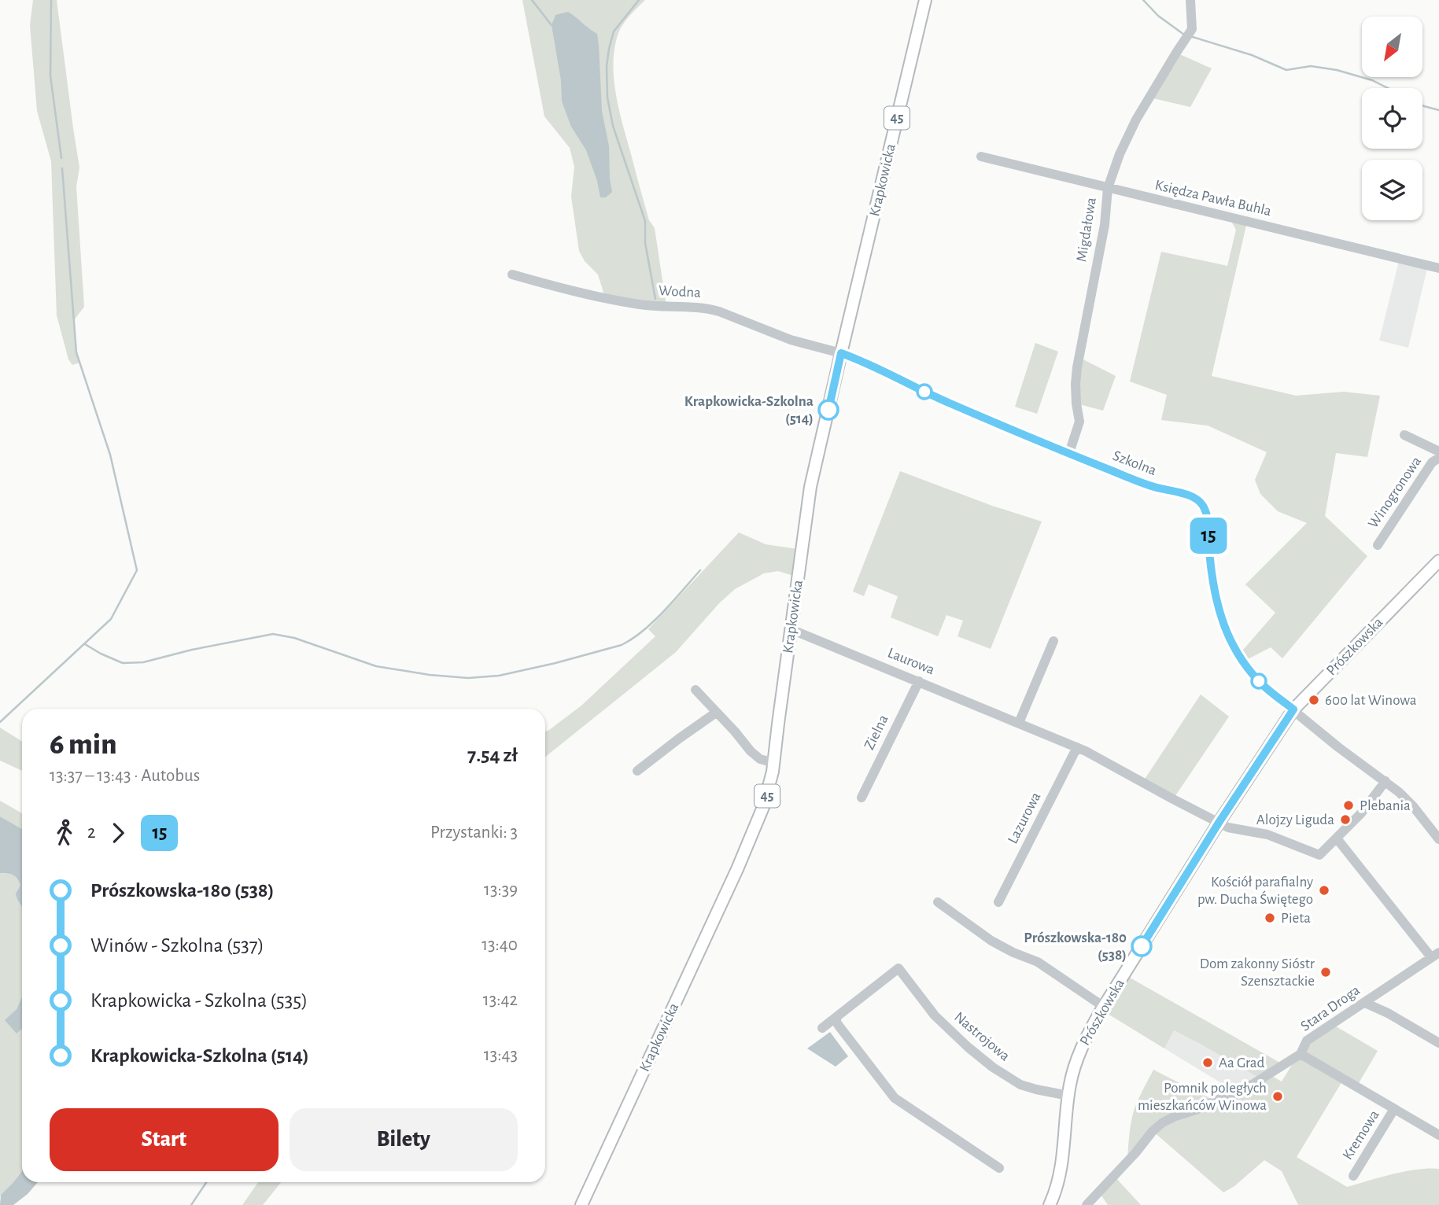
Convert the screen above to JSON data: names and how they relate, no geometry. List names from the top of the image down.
{
  "streets": {
    "main road": ["45", "Krapkowicka", "Prószkowska"],
    "street": [
      "Księdza Pawła Buhla",
      "Migdałowa",
      "Wodna",
      "Szkolna",
      "Winogronowa",
      "Laurowa",
      "Zielna",
      "Lazurowa",
      "Stara Droga",
      "Nastrojowa",
      "Kremowa"
    ]
  },
  "crossings": [
    ["Krapkowicka", "Wodna"],
    ["Krapkowicka", "Szkolna"],
    ["Krapkowicka", "Laurowa"],
    ["Księdza Pawła Buhla", "Migdałowa"],
    ["Migdałowa", "Szkolna"],
    ["Wodna", "Szkolna"],
    ["Szkolna", "Prószkowska"],
    ["Prószkowska", "Laurowa"],
    ["Prószkowska", "Nastrojowa"],
    ["Laurowa", "Zielna"],
    ["Laurowa", "Lazurowa"]
  ],
  "places": [
    "Krapkowicka-Szkolna (514)",
    "600 lat Winowa",
    "Plebania",
    "Alojzy Liguda",
    "Kościół parafialny pw. Ducha Świętego",
    "Pieta",
    "Prószkowska-180 (538)",
    "Dom zakonny Sióstr Szensztackie",
    "Aa Grad",
    "Pomnik poległych mieszkańców Winowa"
  ],
  "lines": ["bus line 15"],
  "north": "bottom left",
  "page": {
    "on_map": "15",
    "heading": ["6 min", "13:37 – 13:43 · Autobus", "7.54 zł"],
    "legs": ["2", "15", "Przystanki: 3"],
    "list": [
      {
        "name": "Prószkowska-180 (538)",
        "value": "13:39"
      },
      {
        "name": "Winów - Szkolna (537)",
        "value": "13:40"
      },
      {
        "name": "Krapkowicka - Szkolna (535)",
        "value": "13:42"
      },
      {
        "name": "Krapkowicka-Szkolna (514)",
        "value": "13:43"
      }
    ],
    "buttons": ["Start", "Bilety"]
  }
}
